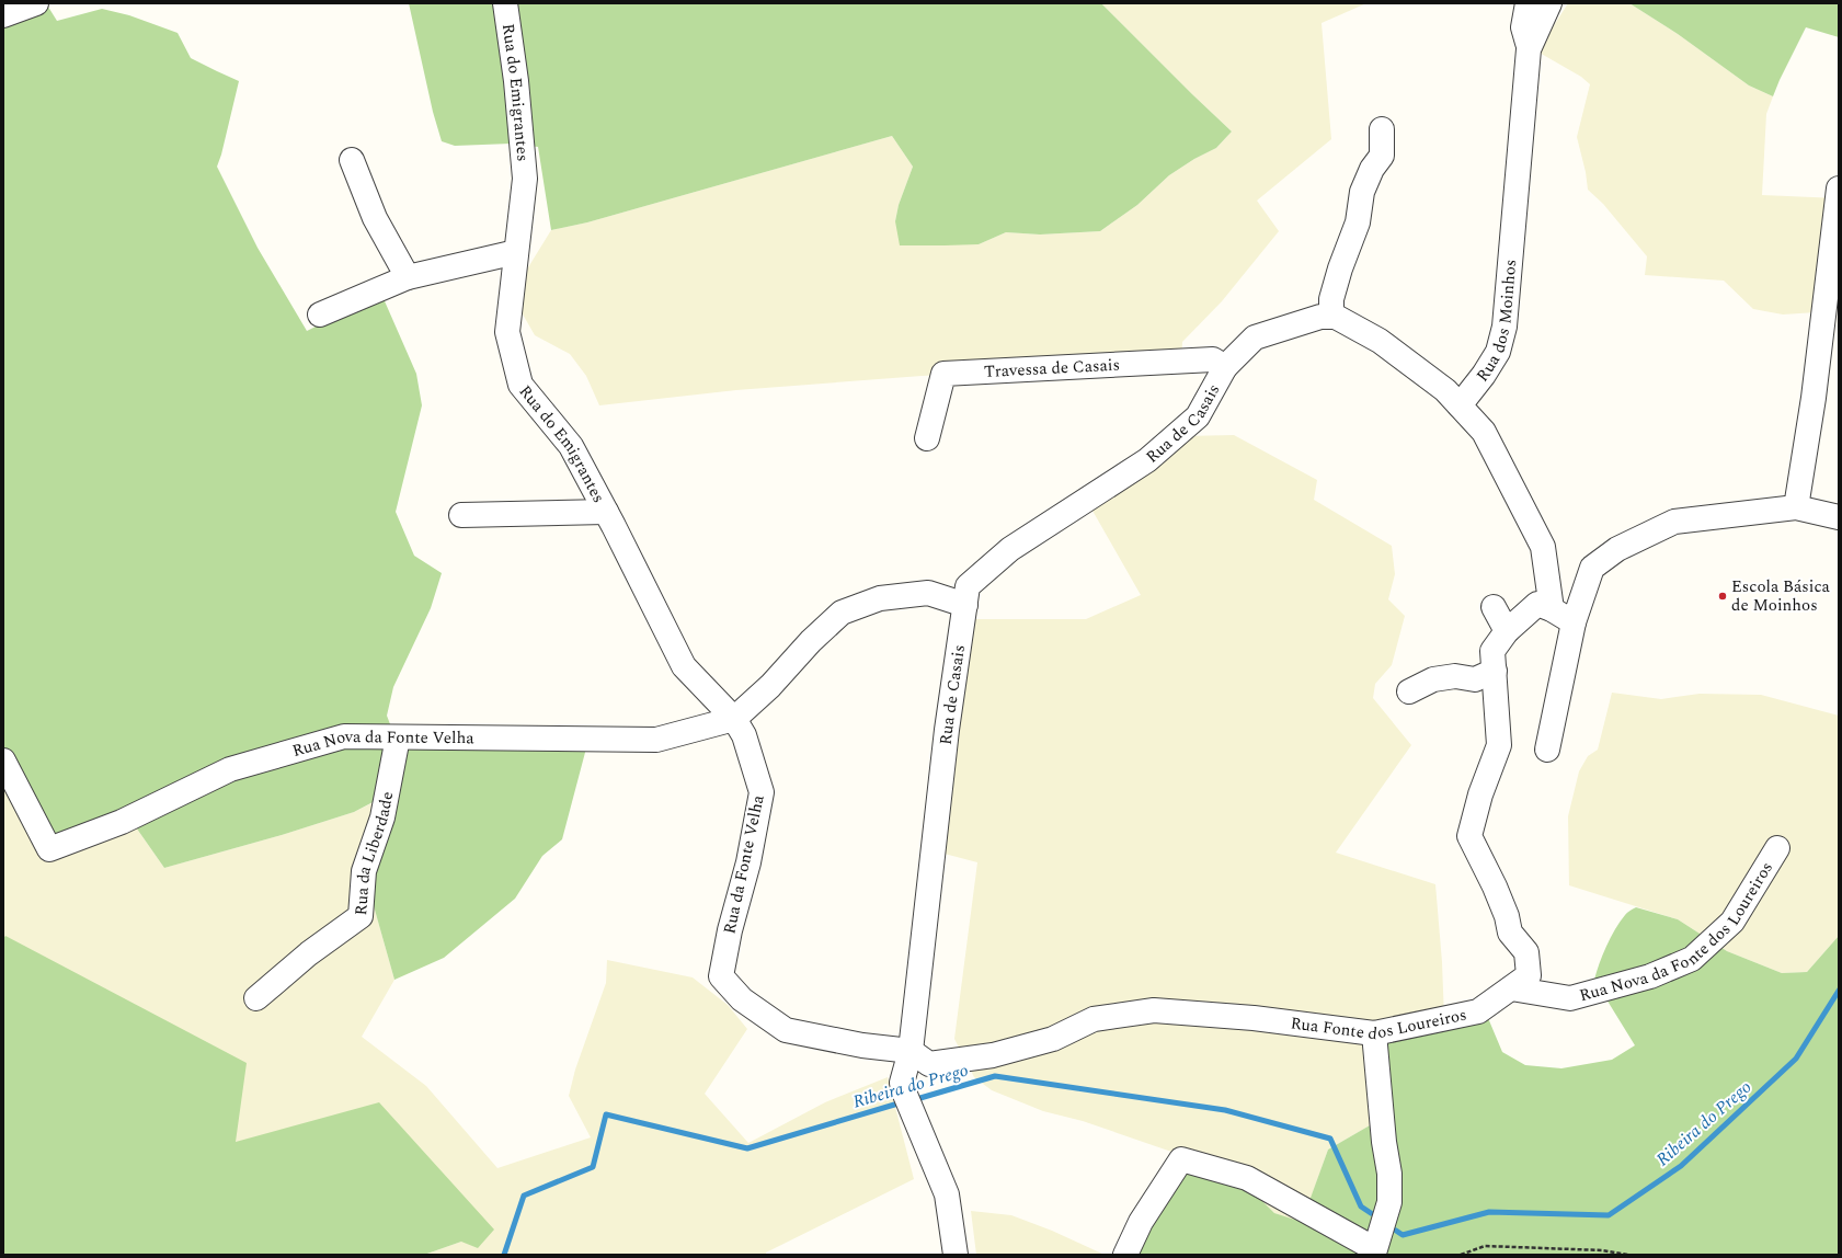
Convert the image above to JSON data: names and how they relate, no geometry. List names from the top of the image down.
{
  "streets": {
    "street": [
      "Rua do Emigrantes",
      "Rua dos Moinhos",
      "Travessa de Casais",
      "Rua de Casais",
      "Rua Nova da Fonte Velha",
      "Rua da Liberdade",
      "Rua da Fonte Velha",
      "Rua Nova da Fonte dos Loureiros",
      "Rua Fonte dos Loureiros"
    ]
  },
  "crossings": [
    ["Rua do Emigrantes", "Rua Nova da Fonte Velha"],
    ["Rua do Emigrantes", "Rua da Fonte Velha"],
    ["Travessa de Casais", "Rua de Casais"],
    ["Rua de Casais", "Rua da Fonte Velha"],
    ["Rua de Casais", "Rua Fonte dos Loureiros"],
    ["Rua Nova da Fonte Velha", "Rua da Liberdade"],
    ["Rua Nova da Fonte Velha", "Rua da Fonte Velha"],
    ["Rua da Fonte Velha", "Rua Fonte dos Loureiros"],
    ["Rua Nova da Fonte dos Loureiros", "Rua Fonte dos Loureiros"]
  ],
  "water": ["Ribeira do Prego"],
  "places": ["Escola Básica de Moinhos"]
}
